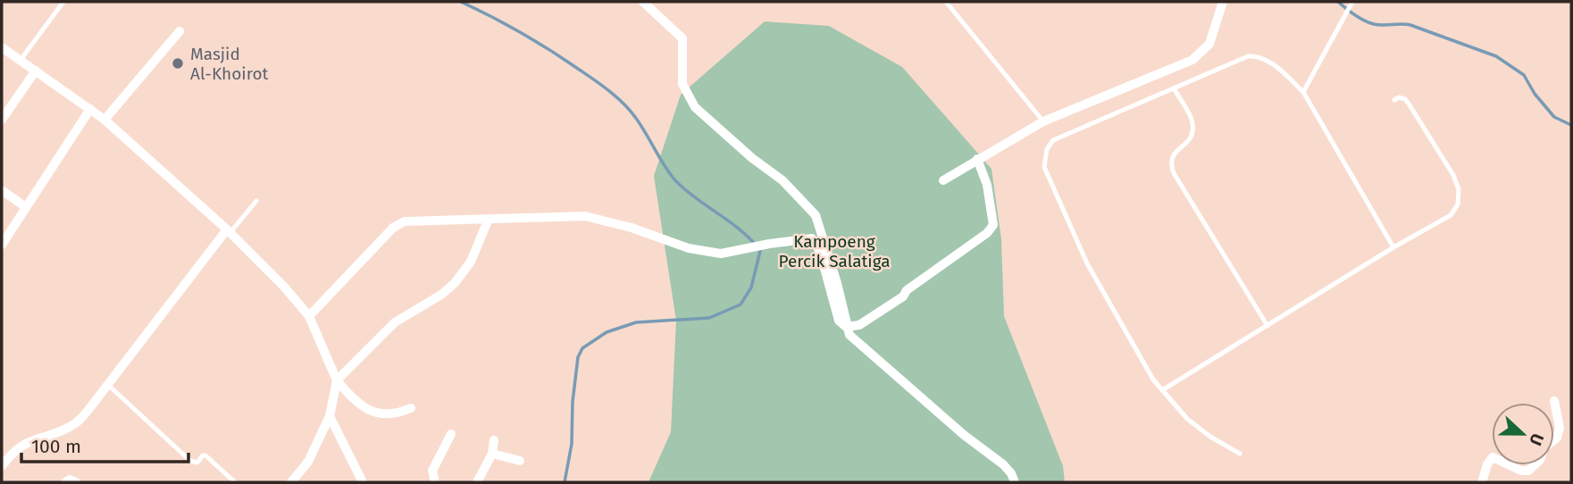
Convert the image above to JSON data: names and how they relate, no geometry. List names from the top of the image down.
{
  "parks": ["Kampoeng Percik Salatiga"],
  "places": ["Masjid Al-Khoirot"],
  "scale_bar": "100 m",
  "north": "right"
}
